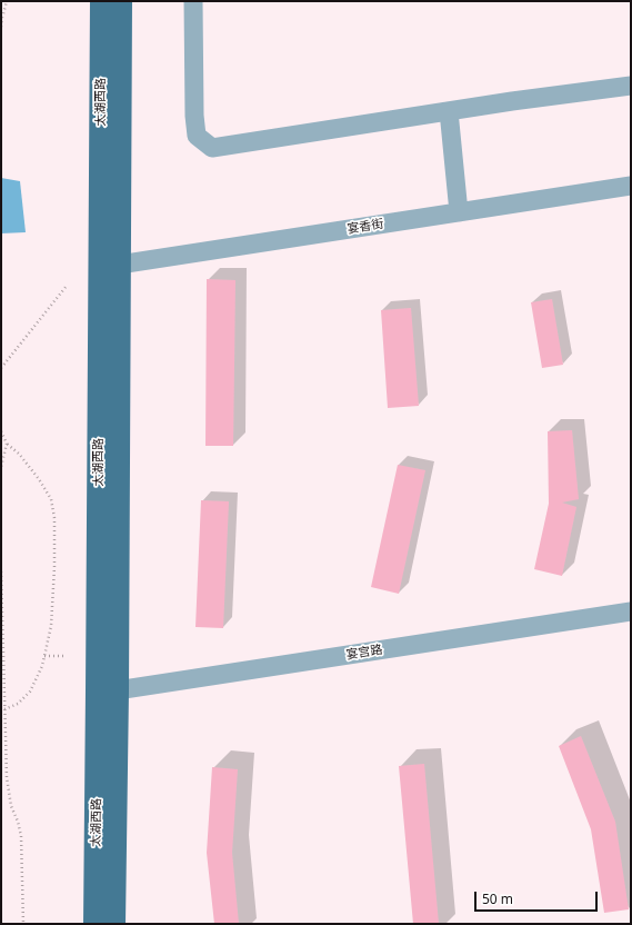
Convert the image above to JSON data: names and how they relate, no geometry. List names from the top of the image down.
{
  "streets": {
    "main road": ["太湖西路"],
    "street": ["宴香街", "宴宫路"]
  },
  "crossings": [
    ["太湖西路", "宴香街"],
    ["太湖西路", "宴宫路"]
  ],
  "scale_bar": "50 m"
}
